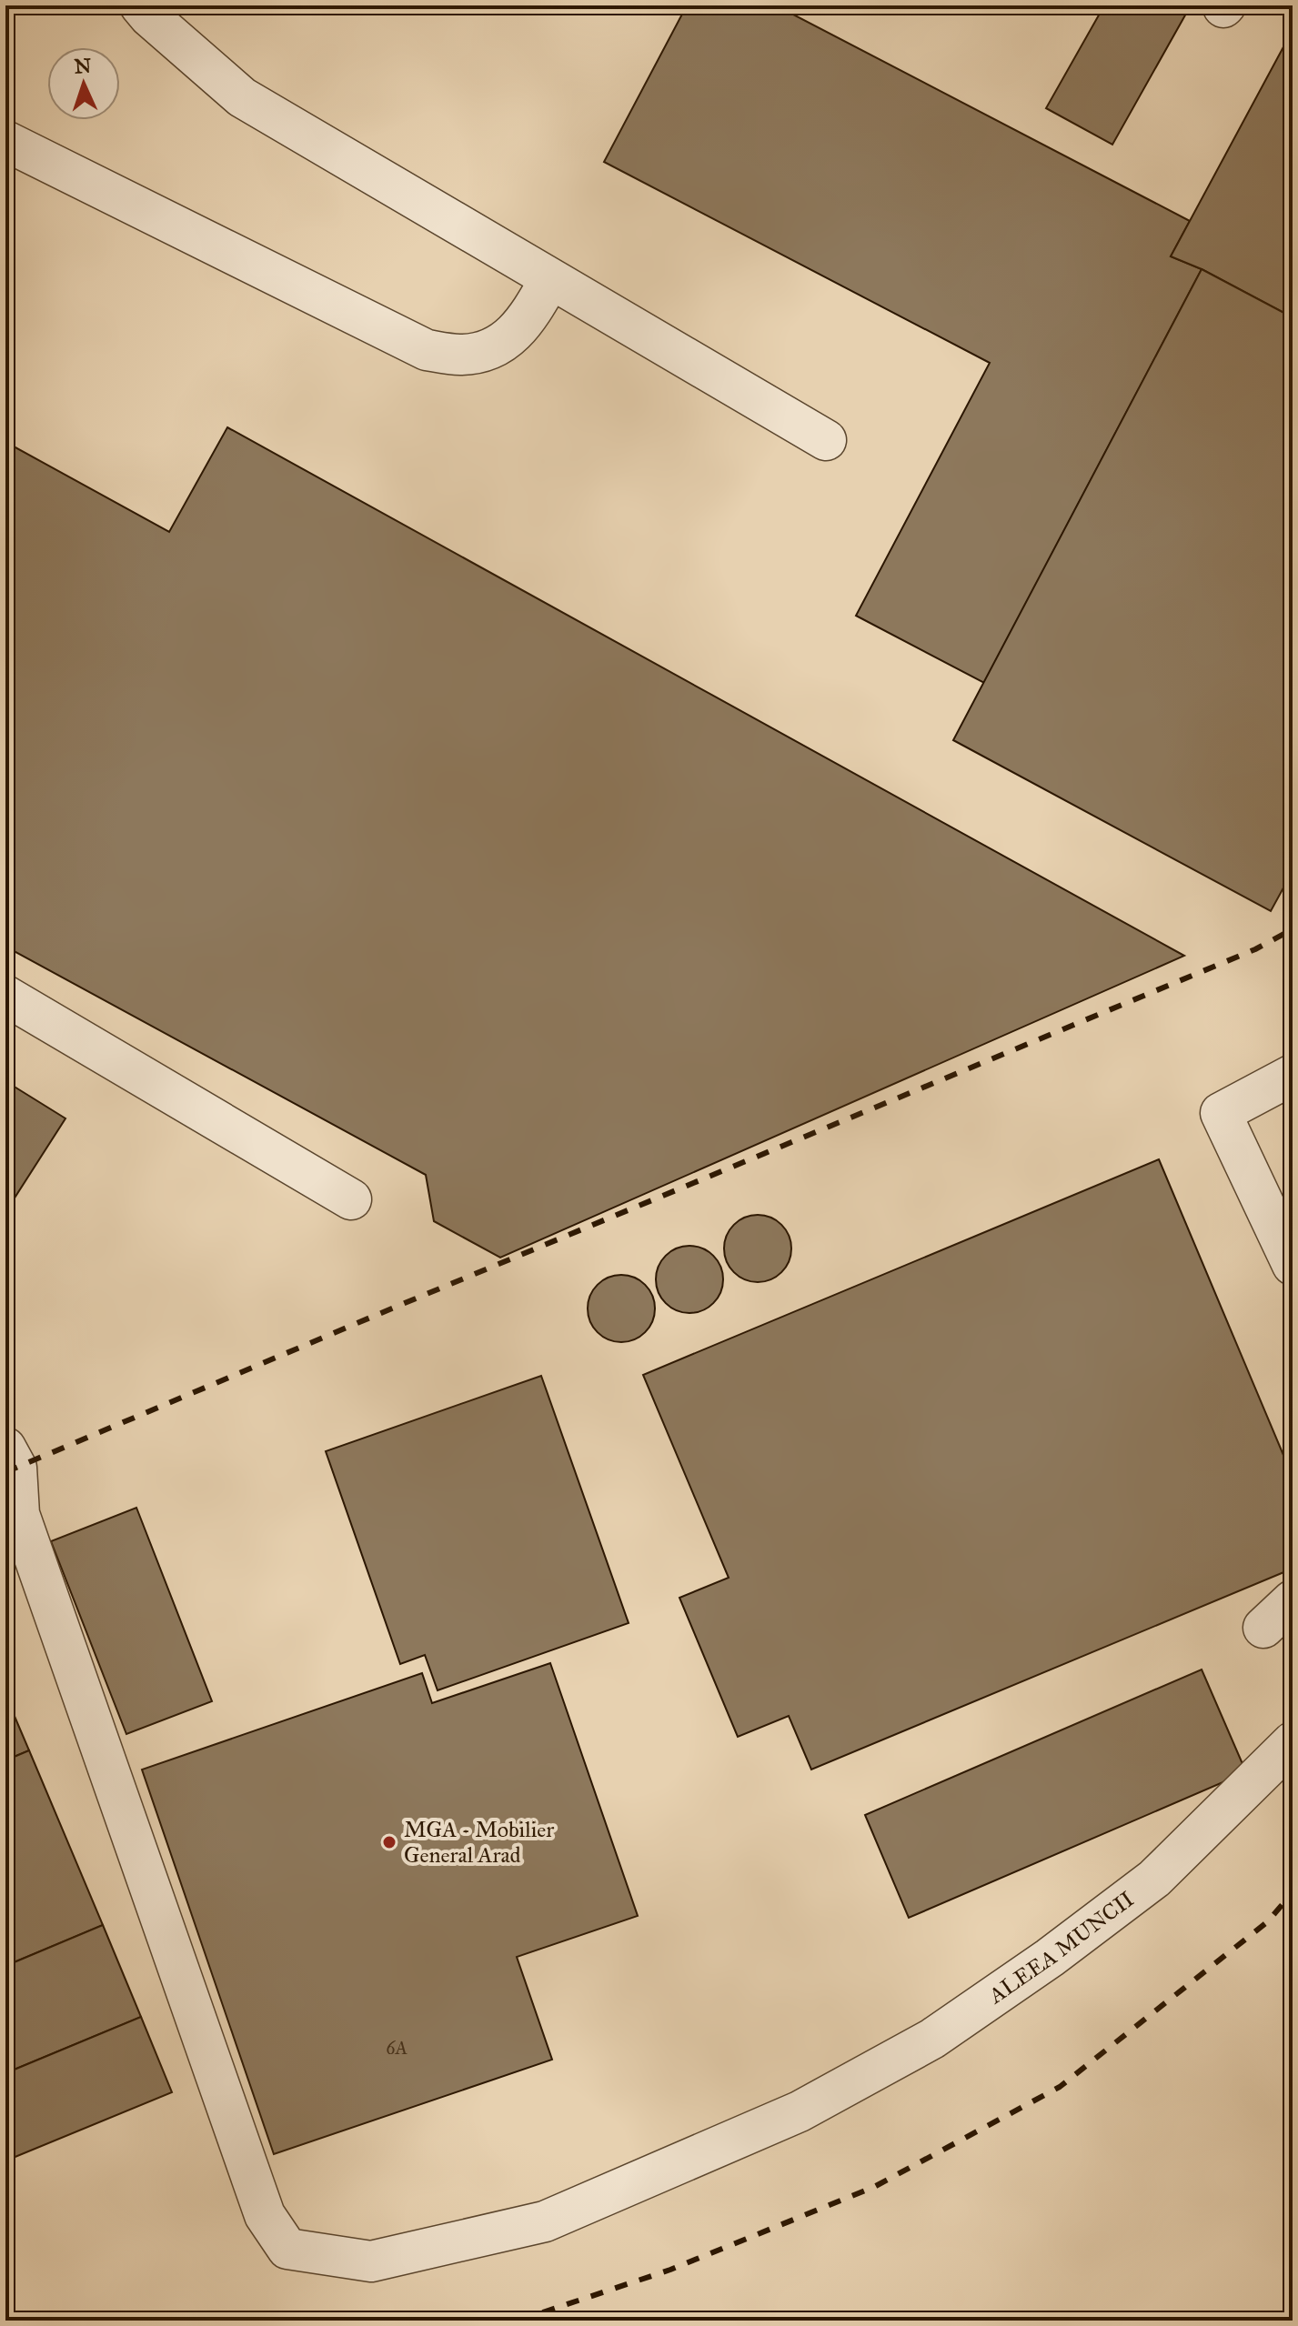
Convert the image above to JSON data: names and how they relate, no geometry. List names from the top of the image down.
{
  "streets": {
    "lane": ["ALEEA MUNCII"]
  },
  "places": ["MGA - Mobilier General Arad"],
  "house_numbers": ["6A"],
  "north": "top"
}
